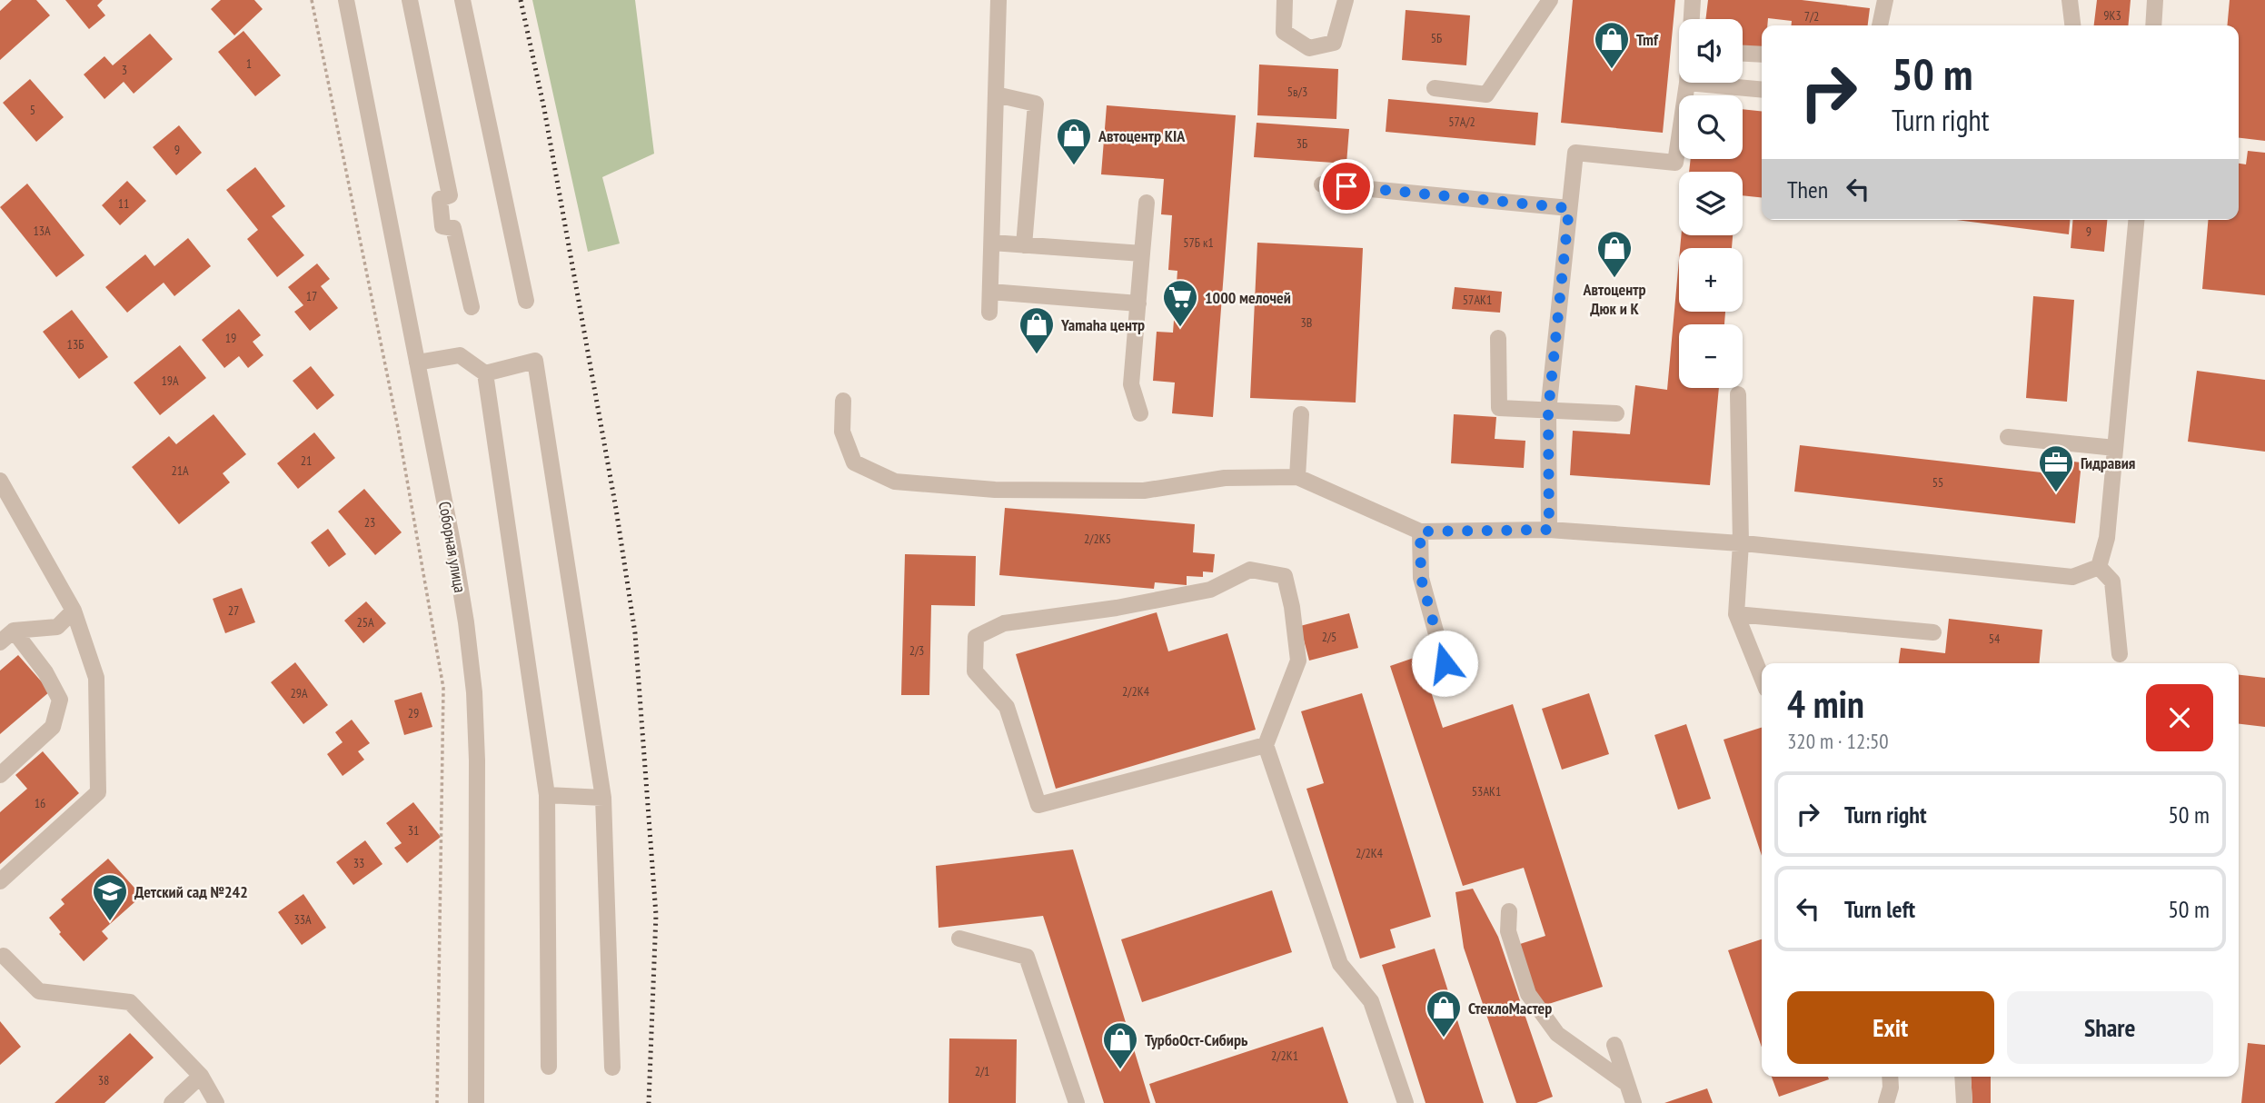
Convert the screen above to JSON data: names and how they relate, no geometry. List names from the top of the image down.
{
  "streets": {
    "street": ["Соборная улица"]
  },
  "places": {
    "shop": [
      "Tmf",
      "Автоцентр KIA",
      "Автоцентр Дюк и К",
      "Yamaha центр",
      "СтеклоМастер",
      "ТурбоОст-Сибирь"
    ],
    "supermarket": ["1000 мелочей"],
    "office": ["Гидравия"],
    "school or university": ["Детский сад №242"]
  },
  "house_numbers": [
    "9К3",
    "7/2",
    "5Б",
    "1",
    "3",
    "5в/3",
    "5",
    "57А/2",
    "3Б",
    "9",
    "11",
    "13А",
    "9",
    "57Б к1",
    "17",
    "57АК1",
    "3В",
    "19",
    "13Б",
    "19А",
    "21",
    "21А",
    "55",
    "23",
    "2/2К5",
    "27",
    "25А",
    "2/5",
    "54",
    "2/3",
    "2/2К4",
    "29А",
    "29",
    "53АК1",
    "16",
    "31",
    "2/2К4",
    "33",
    "33А",
    "2/2К1",
    "2/1",
    "38"
  ],
  "page": {
    "map_buttons": ["+", "−"],
    "turn": ["50 m", "Turn right"],
    "then": "Then",
    "heading": ["4 min", "320 m · 12:50"],
    "list": [
      {
        "name": "Turn right",
        "value": "50 m"
      },
      {
        "name": "Turn left",
        "value": "50 m"
      }
    ],
    "buttons": ["Exit", "Share"]
  }
}
